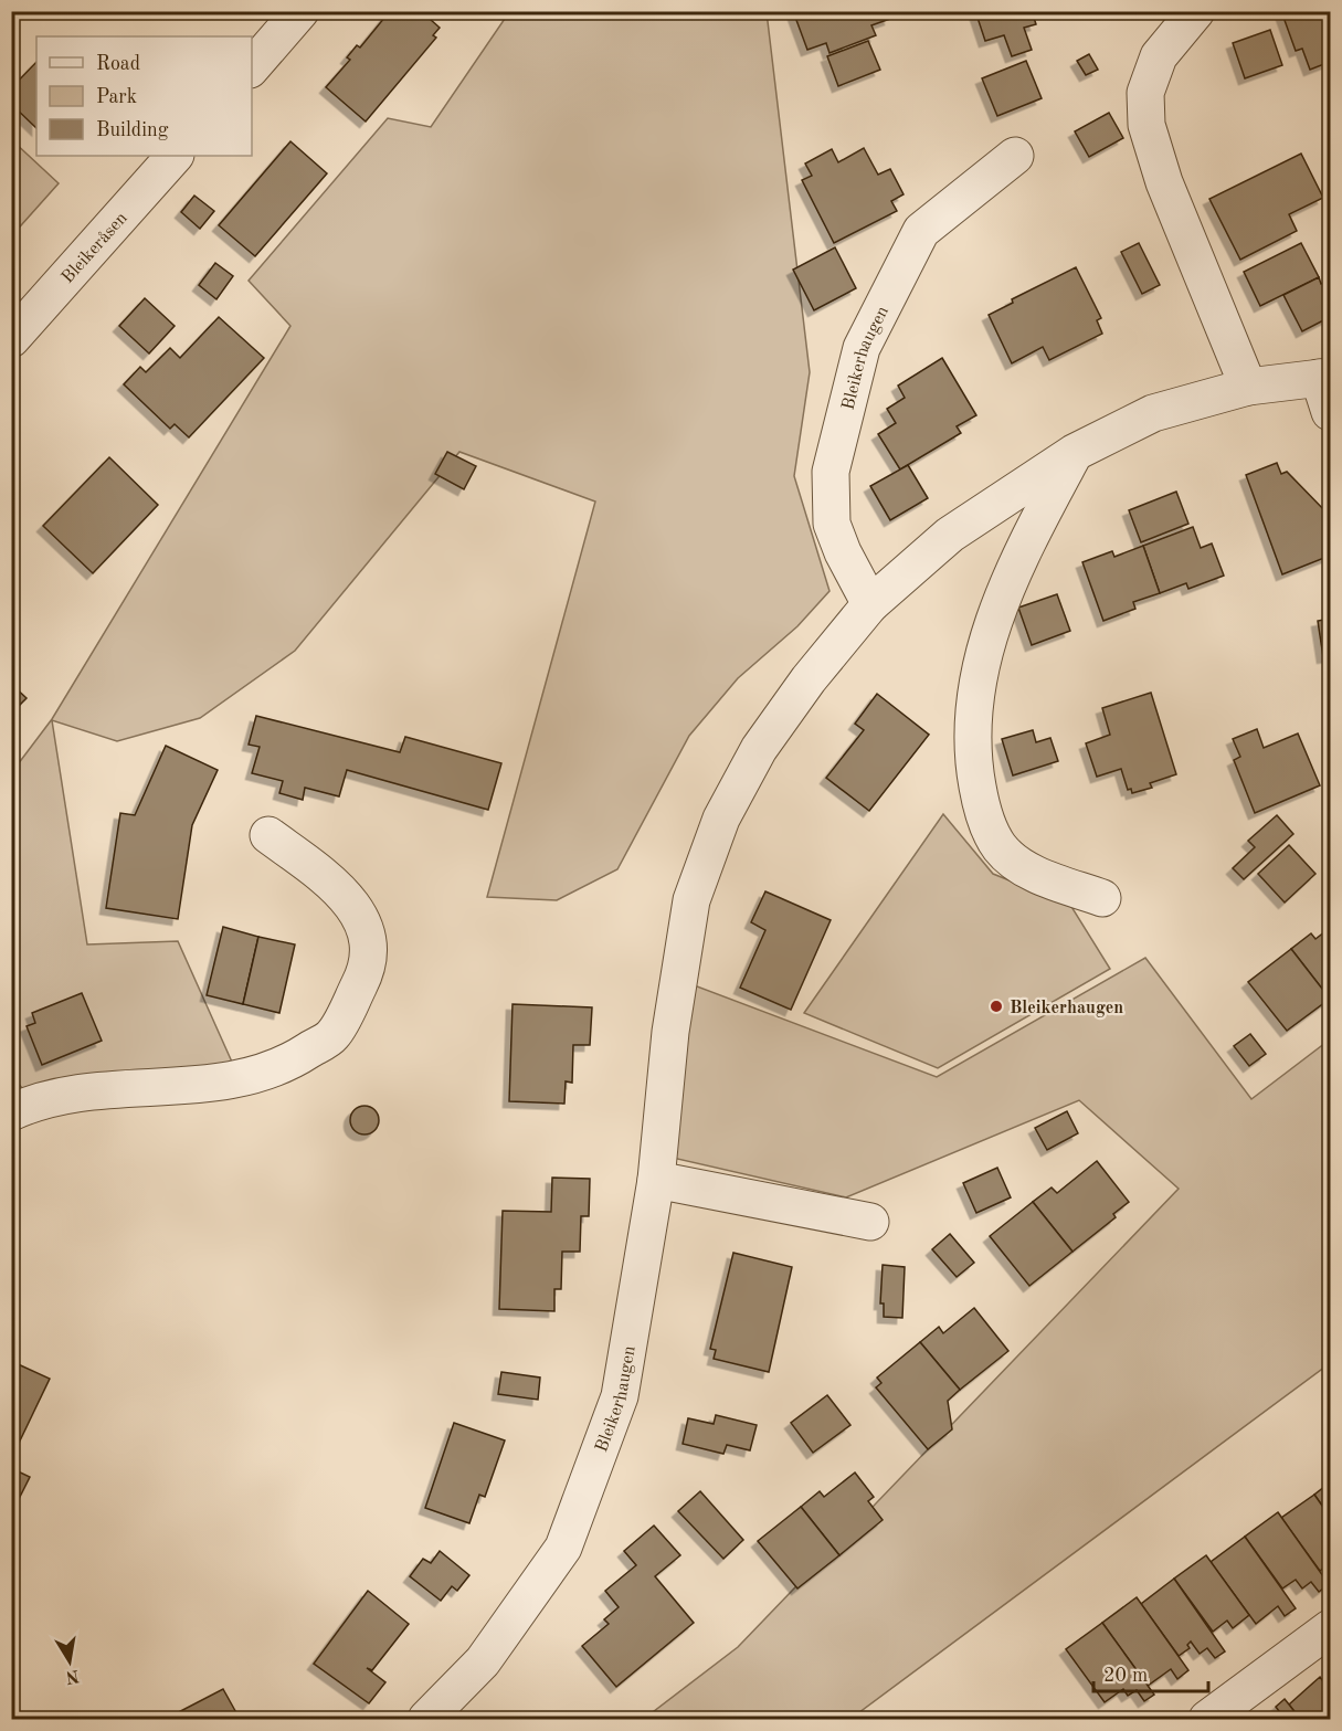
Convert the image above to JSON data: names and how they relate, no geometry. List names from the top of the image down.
{
  "streets": {
    "street": ["Bleikeråsen", "Bleikerhaugen"]
  },
  "places": ["Bleikerhaugen"],
  "legend": ["Road", "Park", "Building"],
  "scale_bar": "20 m",
  "north": "bottom"
}
